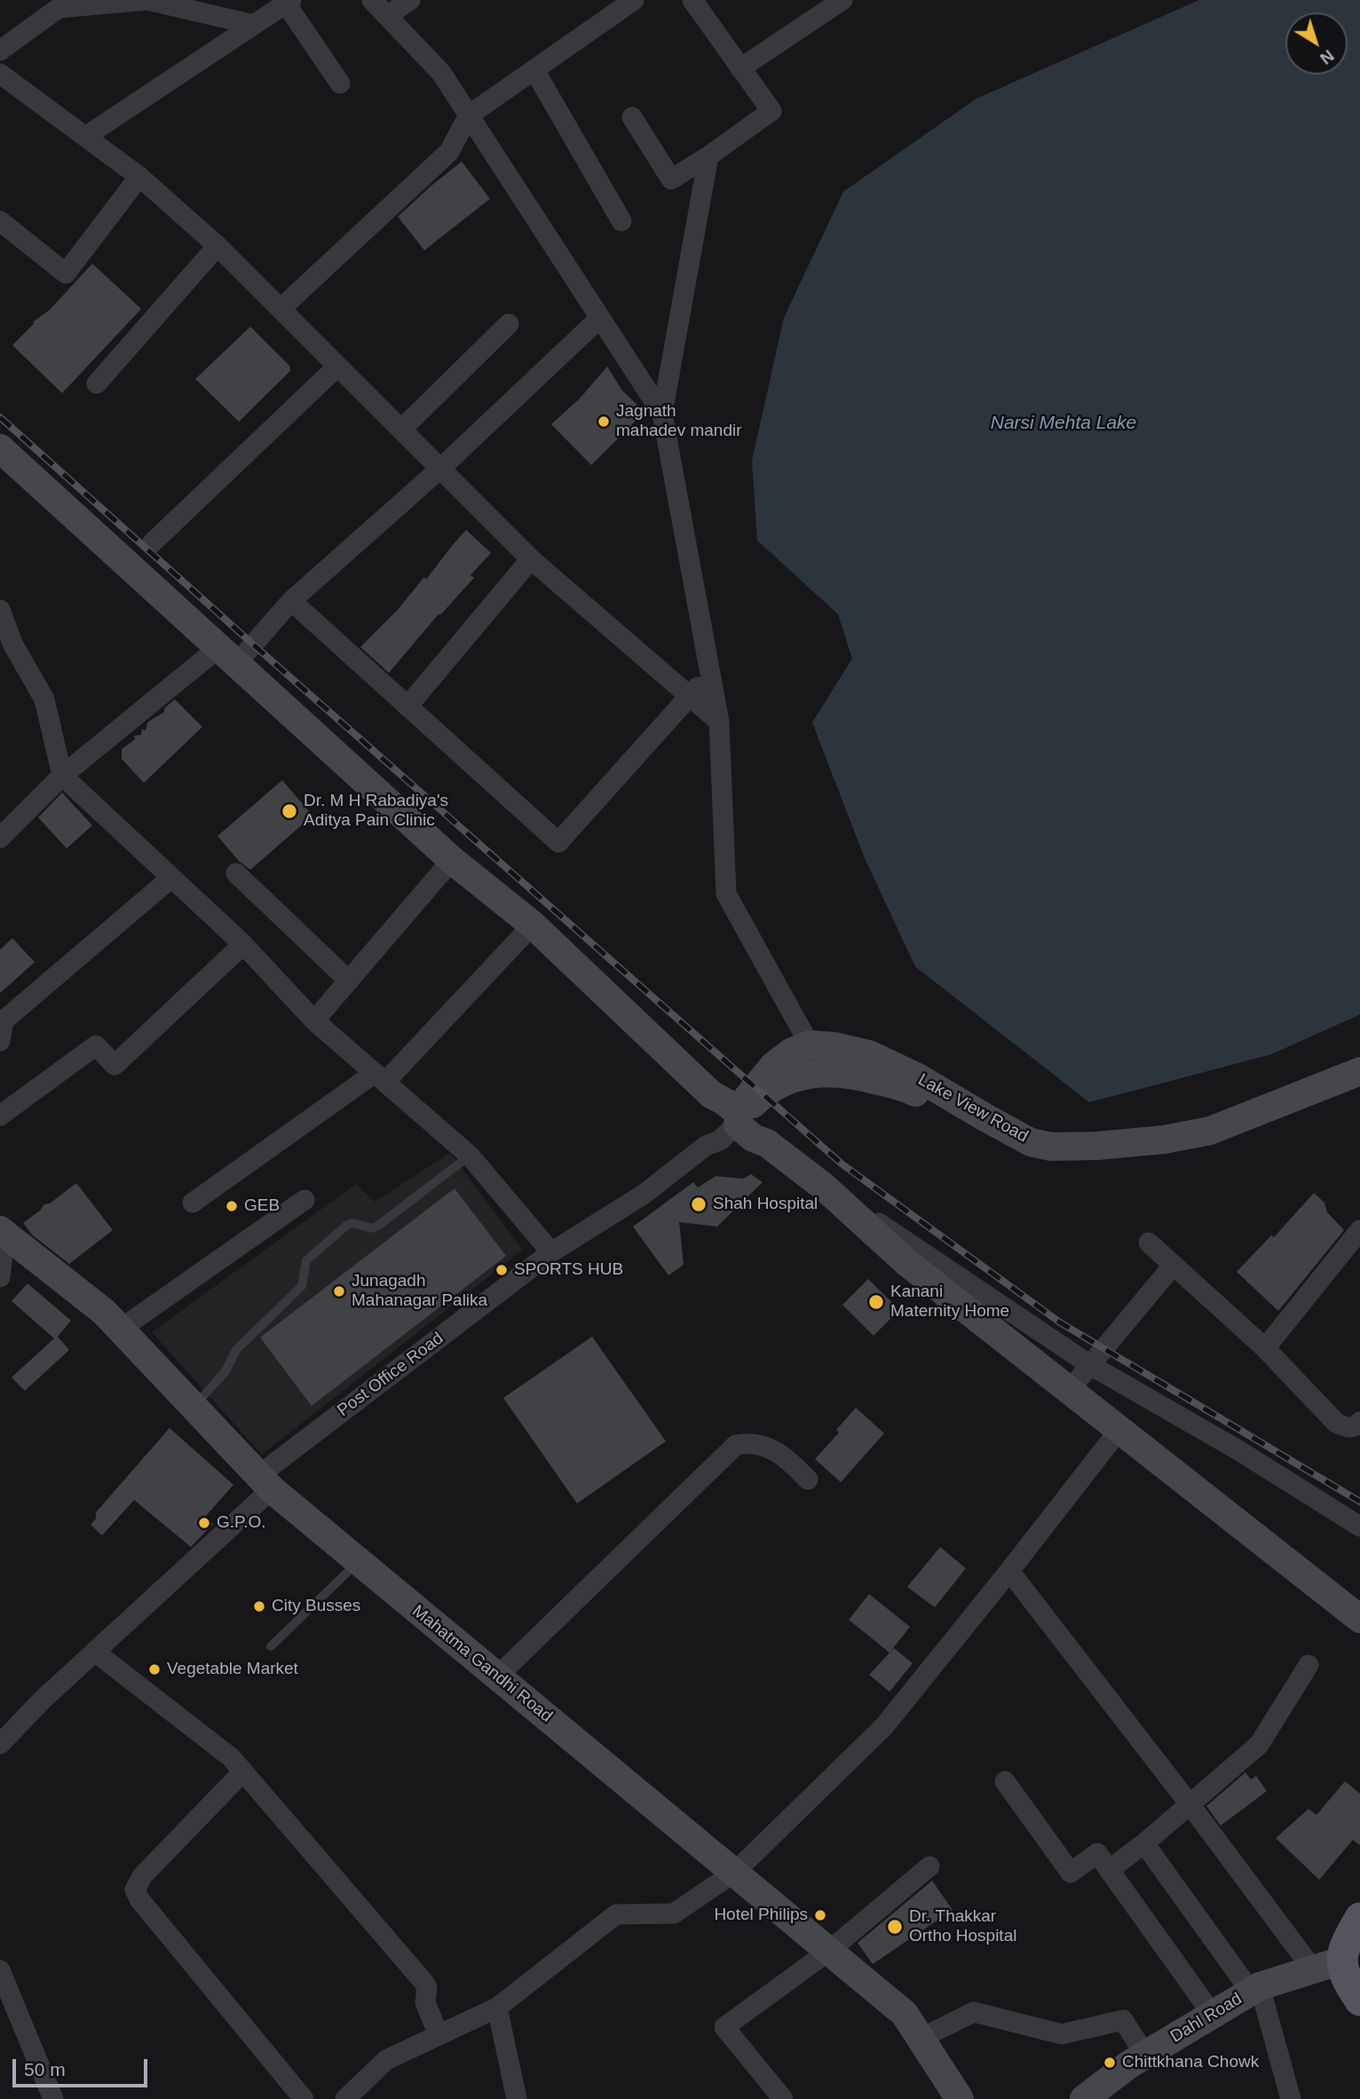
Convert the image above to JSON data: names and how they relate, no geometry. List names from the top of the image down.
{
  "streets": {
    "main road": ["Lake View Road", "Mahatma Gandhi Road", "Dahl Road"],
    "street": ["Post Office Road"]
  },
  "crossings": [
    ["Post Office Road", "Mahatma Gandhi Road"]
  ],
  "water": ["Narsi Mehta Lake"],
  "places": [
    "Jagnath mahadev mandir",
    "Dr. M H Rabadiya's Aditya Pain Clinic",
    "Shah Hospital",
    "GEB",
    "SPORTS HUB",
    "Junagadh Mahanagar Palika",
    "Kanani Maternity Home",
    "G.P.O.",
    "City Busses",
    "Vegetable Market",
    "Hotel Philips",
    "Dr. Thakkar Ortho Hospital",
    "Chittkhana Chowk"
  ],
  "scale_bar": "50 m",
  "north": "bottom right"
}
